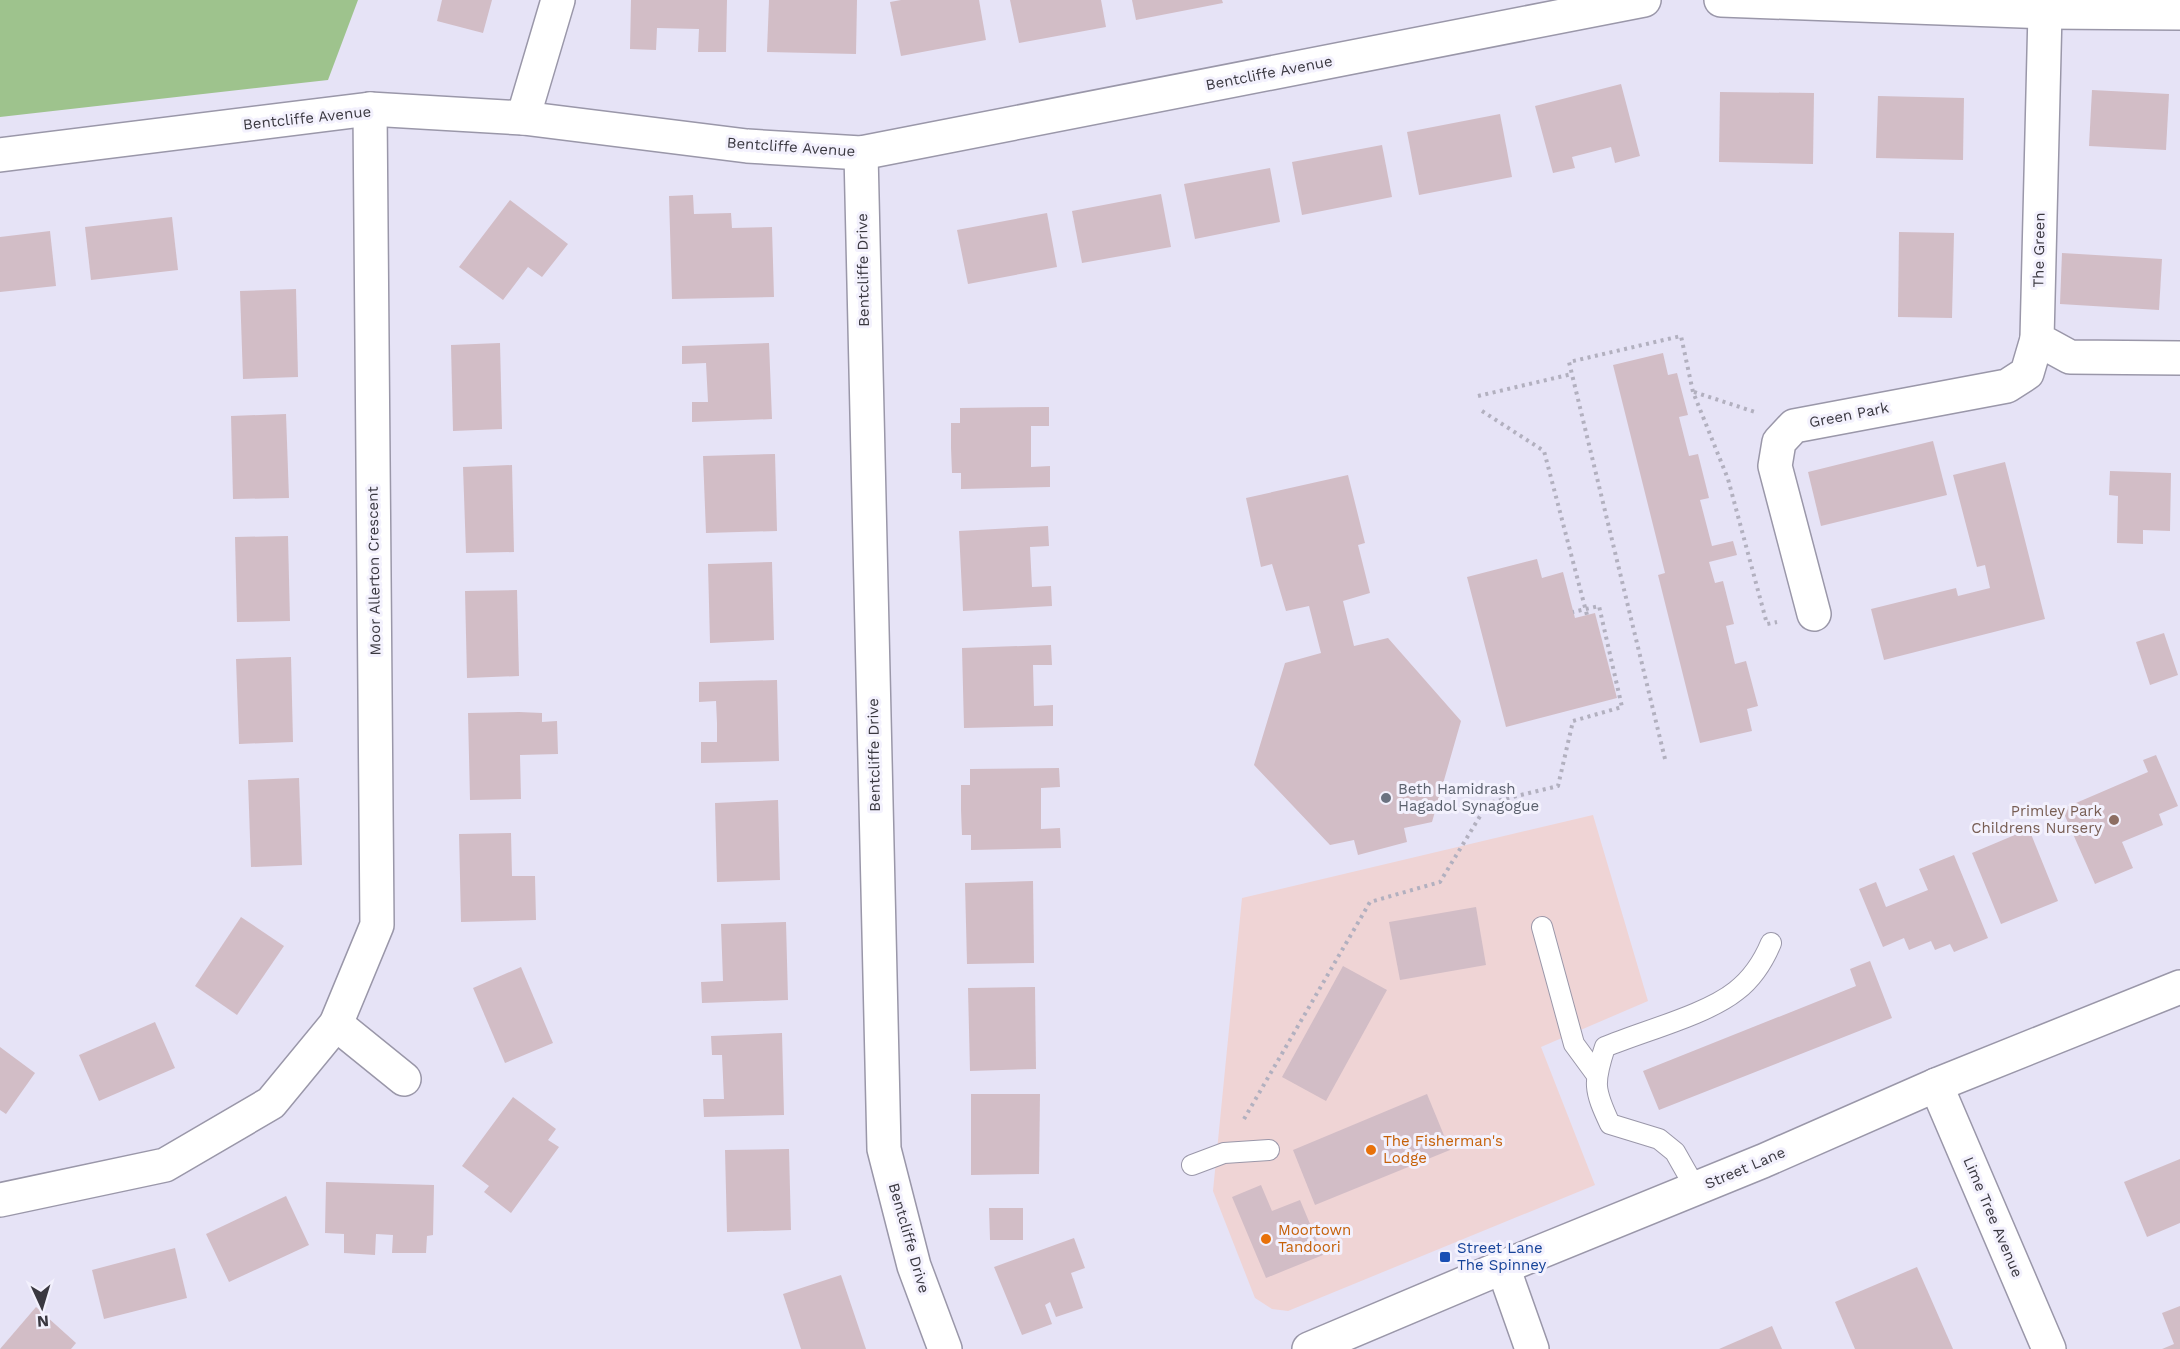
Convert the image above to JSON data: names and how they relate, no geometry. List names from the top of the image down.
{
  "streets": {
    "street": [
      "Bentcliffe Avenue",
      "The Green",
      "Bentcliffe Drive",
      "Green Park",
      "Moor Allerton Crescent",
      "Street Lane",
      "Lime Tree Avenue"
    ]
  },
  "crossings": [
    ["Bentcliffe Avenue", "Bentcliffe Drive"],
    ["Bentcliffe Avenue", "Moor Allerton Crescent"],
    ["The Green", "Green Park"],
    ["Street Lane", "Lime Tree Avenue"]
  ],
  "places": {
    "other": [
      "Beth Hamidrash Hagadol Synagogue",
      "Primley Park Childrens Nursery",
      "The Fisherman's Lodge",
      "Moortown Tandoori"
    ],
    "transit": ["Street Lane The Spinney"]
  },
  "north": "bottom"
}
